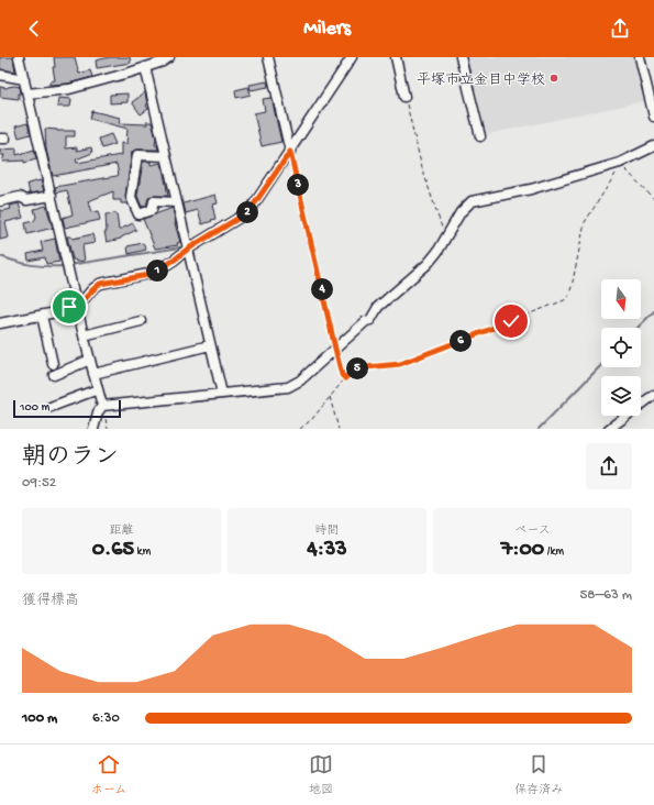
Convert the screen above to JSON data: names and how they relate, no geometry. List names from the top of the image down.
{
  "places": ["平塚市立金目中学校"],
  "scale_bar": "100 m",
  "north": "bottom",
  "page": {
    "header": "Milers",
    "pins": [
      "3",
      "2",
      "1",
      "4",
      "6",
      "5"
    ],
    "scale": "100 m",
    "heading": ["朝のラン", "09:52"],
    "stats": [
      ["距離", "0.65 km"],
      ["時間", "4:33"],
      ["ペース", "7:00 /km"]
    ],
    "chart": ["獲得標高", "58–63 m"],
    "list": [
      {
        "name": "100 m",
        "note": "6:30"
      }
    ],
    "tabs": ["ホーム", "地図", "保存済み"]
  }
}
